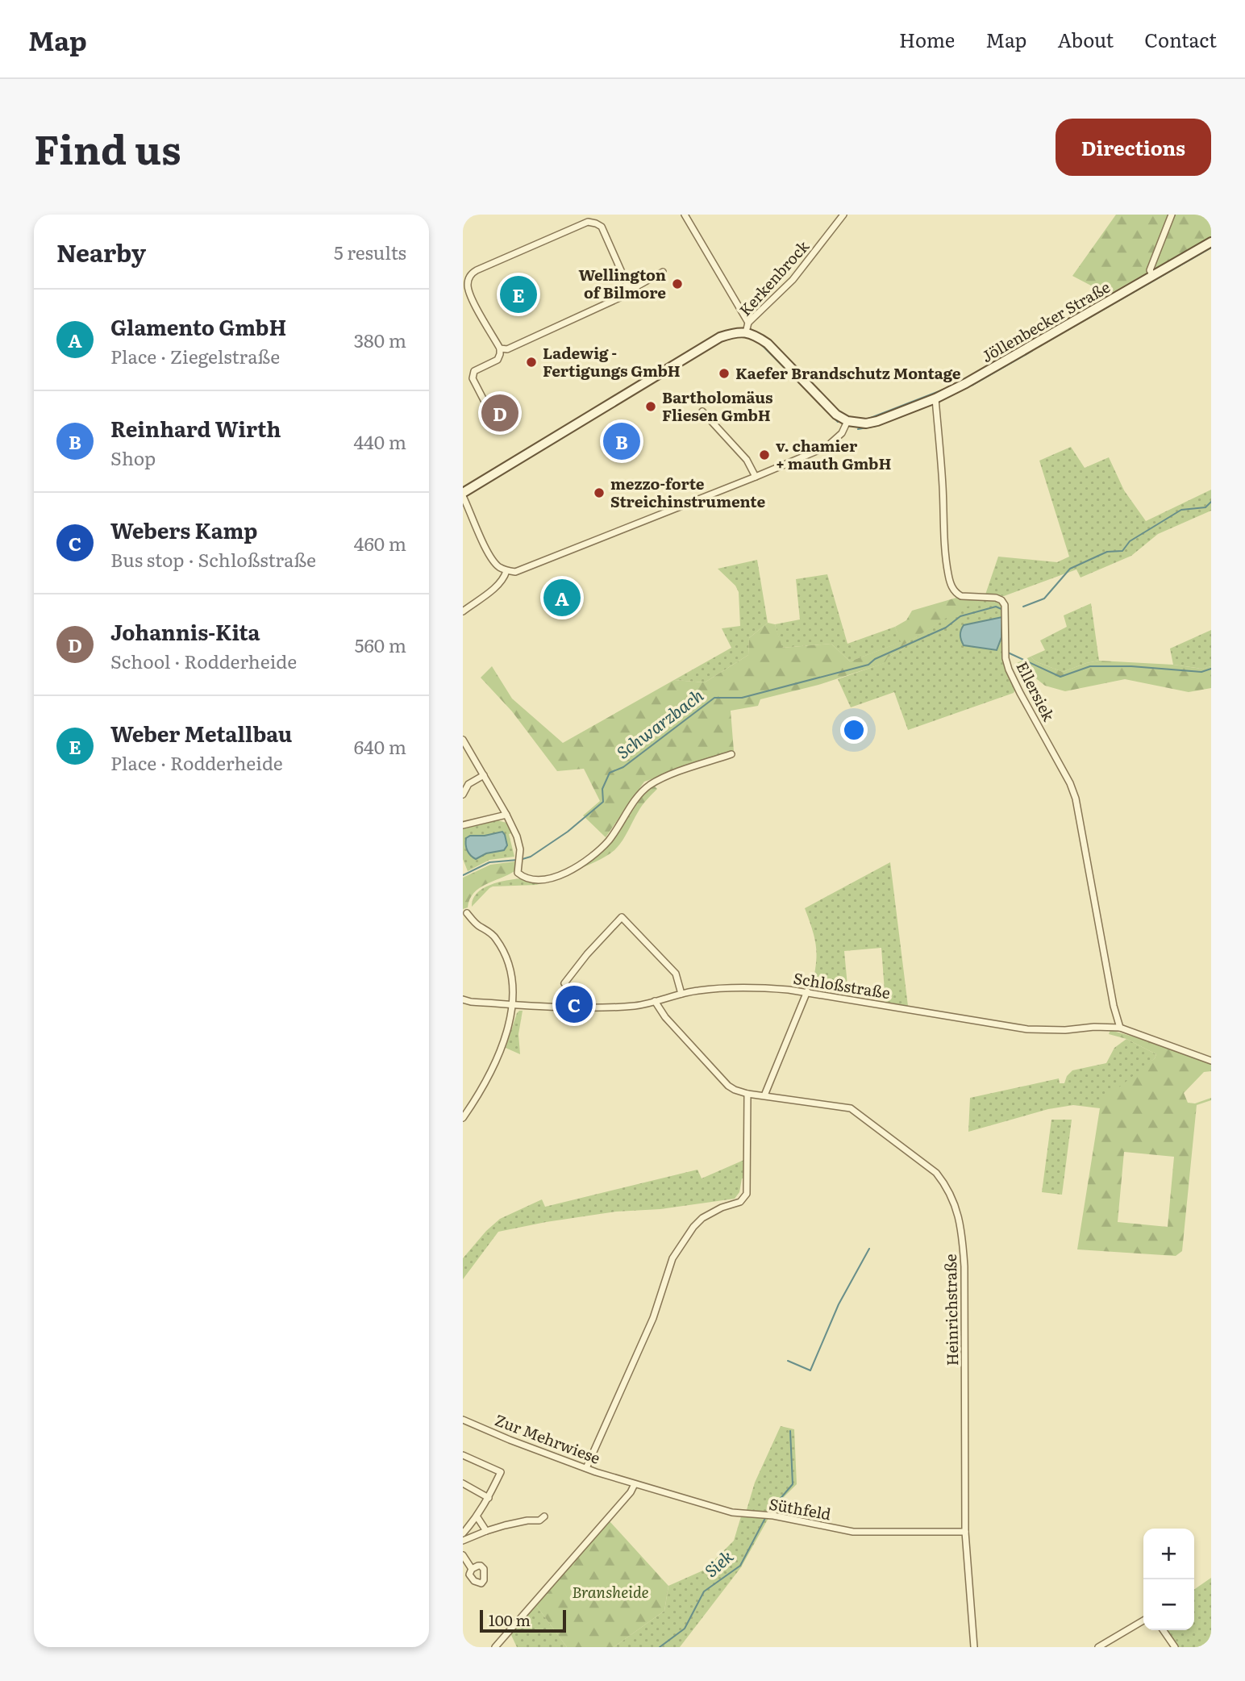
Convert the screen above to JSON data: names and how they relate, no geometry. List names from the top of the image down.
{
  "streets": {
    "street": [
      "Kerkenbrock",
      "Jöllenbecker Straße",
      "Ellersiek",
      "Schloßstraße",
      "Heinrichstraße",
      "Zur Mehrwiese",
      "Süthfeld"
    ]
  },
  "crossings": [
    ["Jöllenbecker Straße", "Ellersiek"],
    ["Ellersiek", "Schloßstraße"],
    ["Schloßstraße", "Heinrichstraße"],
    ["Heinrichstraße", "Süthfeld"],
    ["Zur Mehrwiese", "Süthfeld"]
  ],
  "water": ["Schwarzbach", "Siek"],
  "parks": ["Bransheide"],
  "places": [
    "Wellington of Bilmore",
    "Ladewig - Fertigungs GmbH",
    "Kaefer Brandschutz Montage",
    "Bartholomäus Fliesen GmbH",
    "v. chamier + mauth GmbH",
    "mezzo-forte Streichinstrumente"
  ],
  "scale_bar": "100 m",
  "page": {
    "header": "Map",
    "nav": [
      "Home",
      "Map",
      "About",
      "Contact"
    ],
    "title": "Find us",
    "buttons": "Directions",
    "heading": ["Nearby", "5 results"],
    "pins": [
      "E",
      "D",
      "B",
      "A",
      "C"
    ],
    "list": [
      {
        "mark": "A",
        "name": "Glamento GmbH",
        "note": "Place · Ziegelstraße",
        "value": "380 m"
      },
      {
        "mark": "B",
        "name": "Reinhard Wirth",
        "note": "Shop",
        "value": "440 m"
      },
      {
        "mark": "C",
        "name": "Webers Kamp",
        "note": "Bus stop · Schloßstraße",
        "value": "460 m"
      },
      {
        "mark": "D",
        "name": "Johannis-Kita",
        "note": "School · Rodderheide",
        "value": "560 m"
      },
      {
        "mark": "E",
        "name": "Weber Metallbau",
        "note": "Place · Rodderheide",
        "value": "640 m"
      }
    ],
    "map_buttons": ["+", "−"],
    "scale": "100 m"
  }
}
